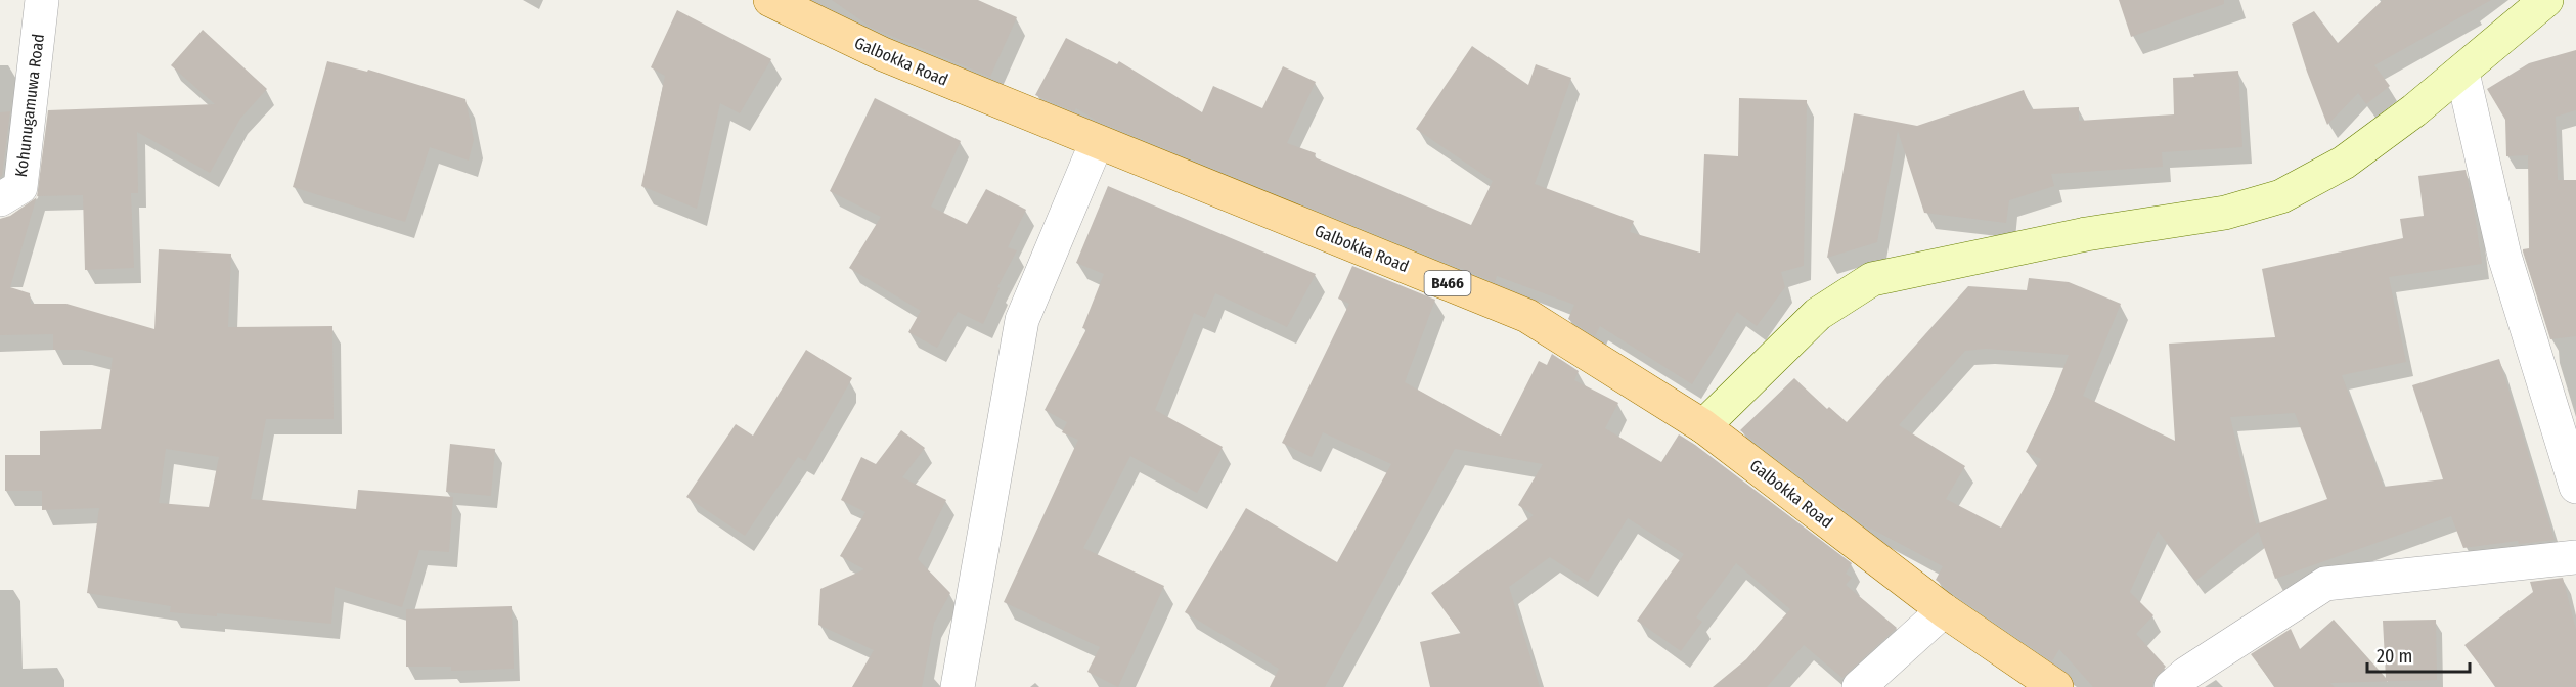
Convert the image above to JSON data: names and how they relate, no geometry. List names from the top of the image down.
{
  "streets": {
    "main road": ["Galbokka Road", "B466"],
    "street": ["Kohunugamuwa Road"]
  },
  "scale_bar": "20 m"
}
